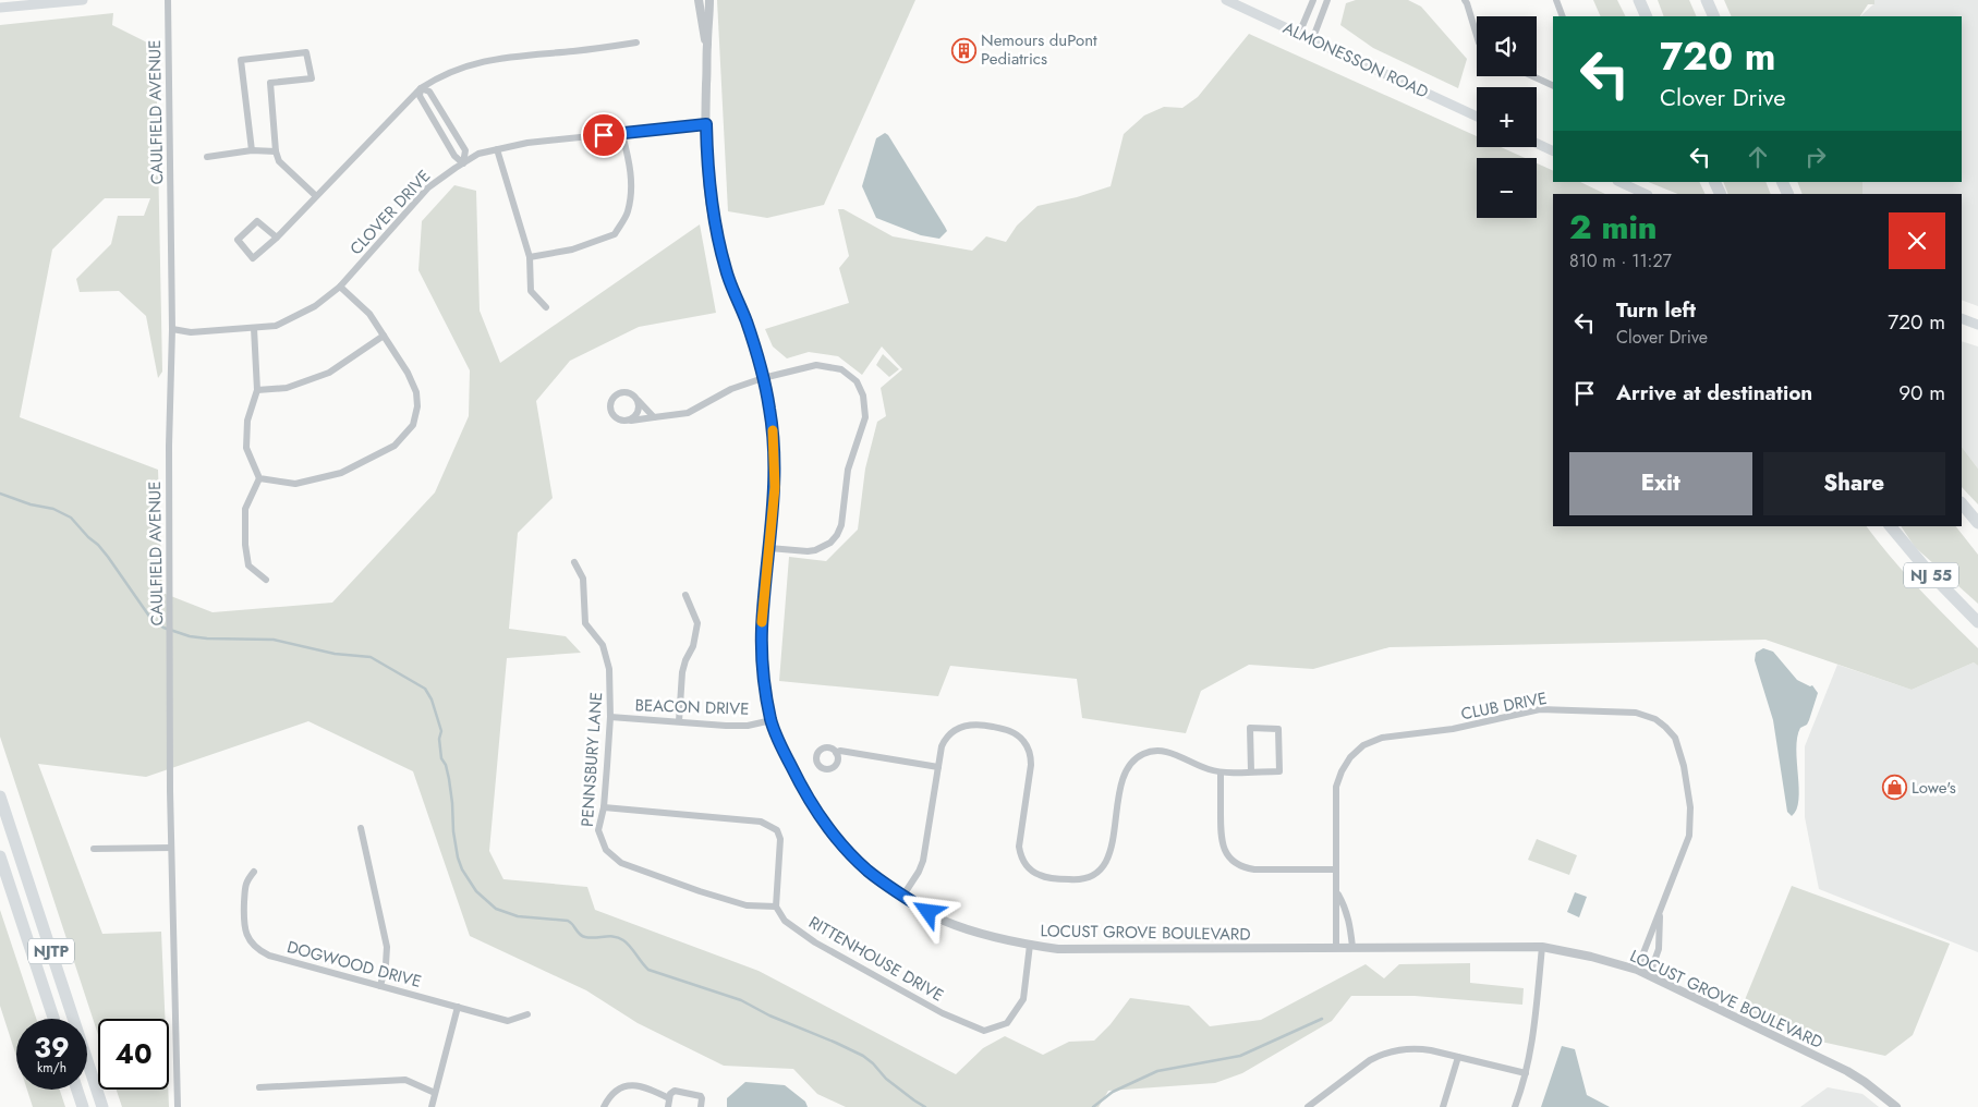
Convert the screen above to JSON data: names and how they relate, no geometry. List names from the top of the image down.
{
  "streets": {
    "highway": ["NJ 55", "NJTP"],
    "main road": ["ALMONESSON ROAD"],
    "street": [
      "CAULFIELD AVENUE",
      "CLOVER DRIVE",
      "CLUB DRIVE",
      "BEACON DRIVE",
      "PENNSBURY LANE",
      "LOCUST GROVE BOULEVARD",
      "RITTENHOUSE DRIVE",
      "DOGWOOD DRIVE"
    ]
  },
  "crossings": [
    ["CAULFIELD AVENUE", "CLOVER DRIVE"],
    ["CLOVER DRIVE", "LOCUST GROVE BOULEVARD"],
    ["CLUB DRIVE", "LOCUST GROVE BOULEVARD"],
    ["BEACON DRIVE", "PENNSBURY LANE"],
    ["BEACON DRIVE", "LOCUST GROVE BOULEVARD"],
    ["PENNSBURY LANE", "RITTENHOUSE DRIVE"],
    ["LOCUST GROVE BOULEVARD", "RITTENHOUSE DRIVE"]
  ],
  "places": {
    "building": ["Nemours duPont Pediatrics"],
    "shop": ["Lowe's"]
  },
  "page": {
    "map_buttons": ["+", "−"],
    "turn": ["720 m", "Clover Drive"],
    "heading": ["2 min", "810 m · 11:27"],
    "list": [
      {
        "name": "Turn left",
        "note": "Clover Drive",
        "value": "720 m"
      },
      {
        "name": "Arrive at destination",
        "value": "90 m"
      }
    ],
    "buttons": ["Exit", "Share"],
    "speed": "39 km/h",
    "limit": "40"
  }
}
